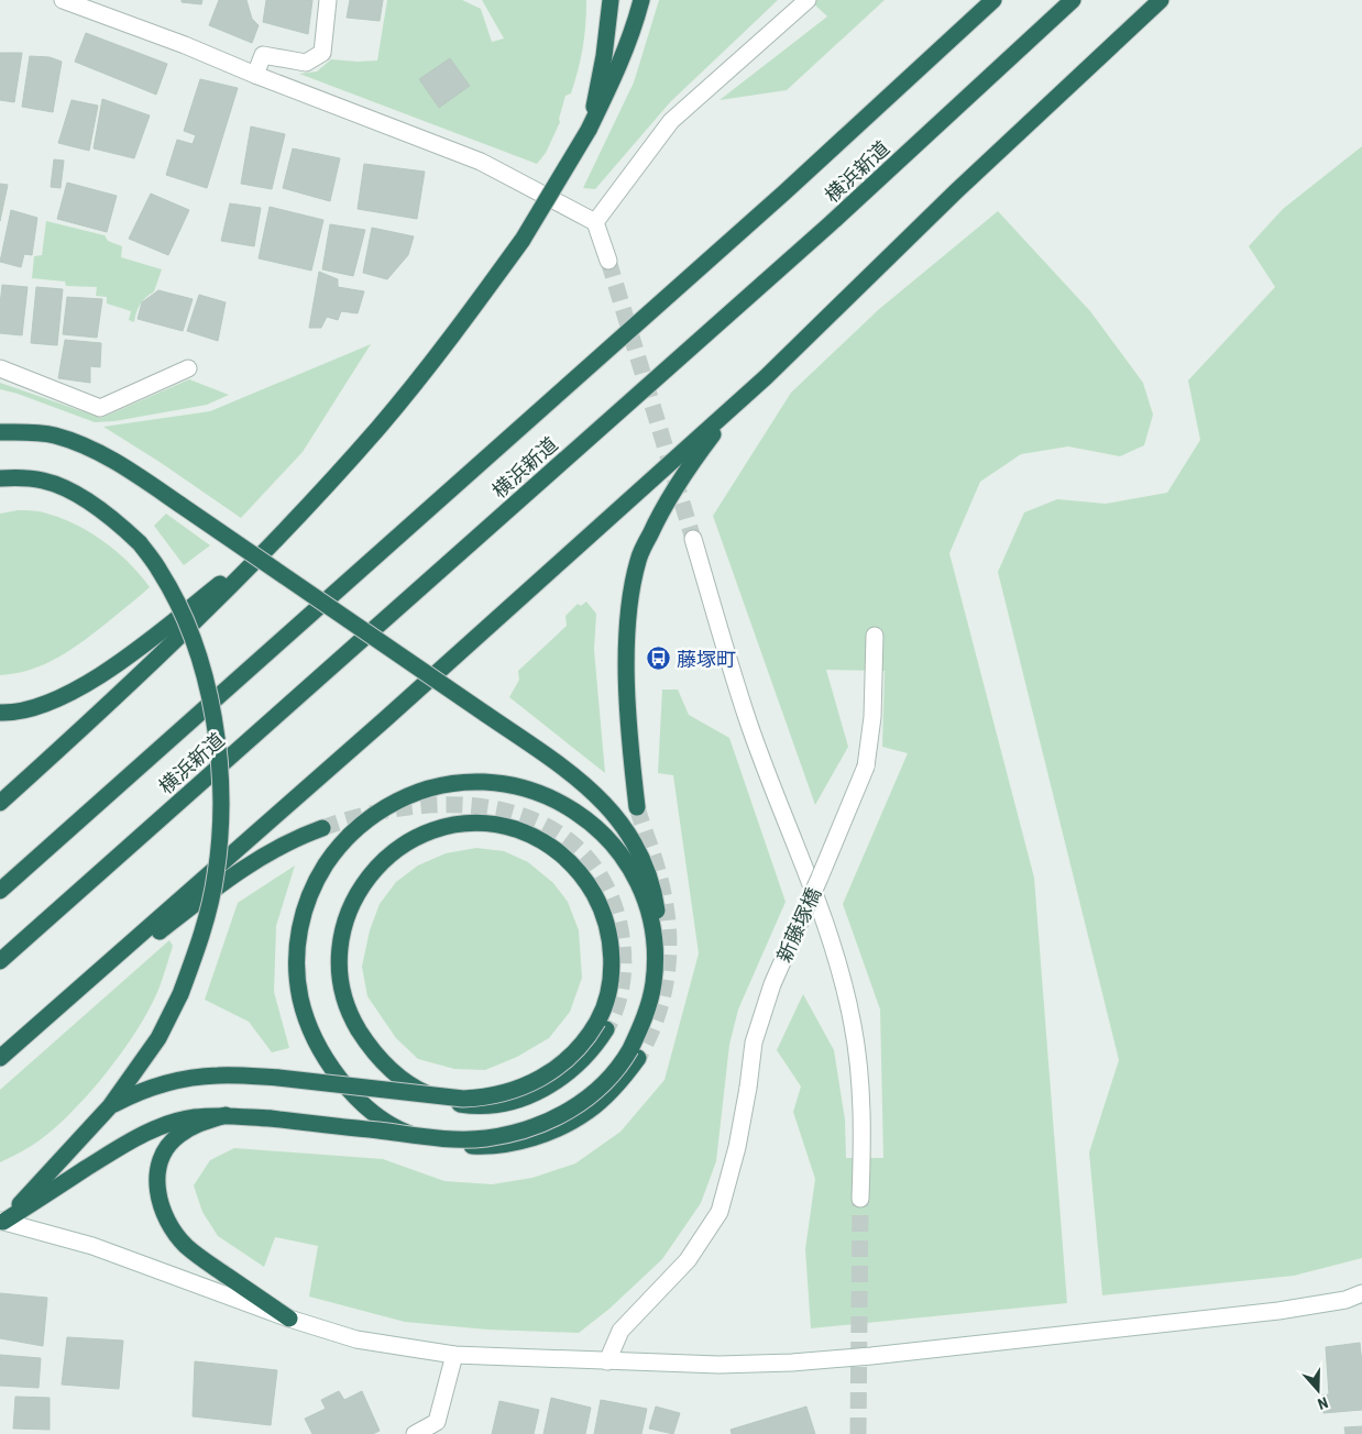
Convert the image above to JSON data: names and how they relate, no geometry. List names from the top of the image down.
{
  "streets": {
    "highway": ["横浜新道"],
    "street": ["新藤塚橋"]
  },
  "places": {
    "bus stop": ["藤塚町"]
  },
  "north": "bottom"
}
